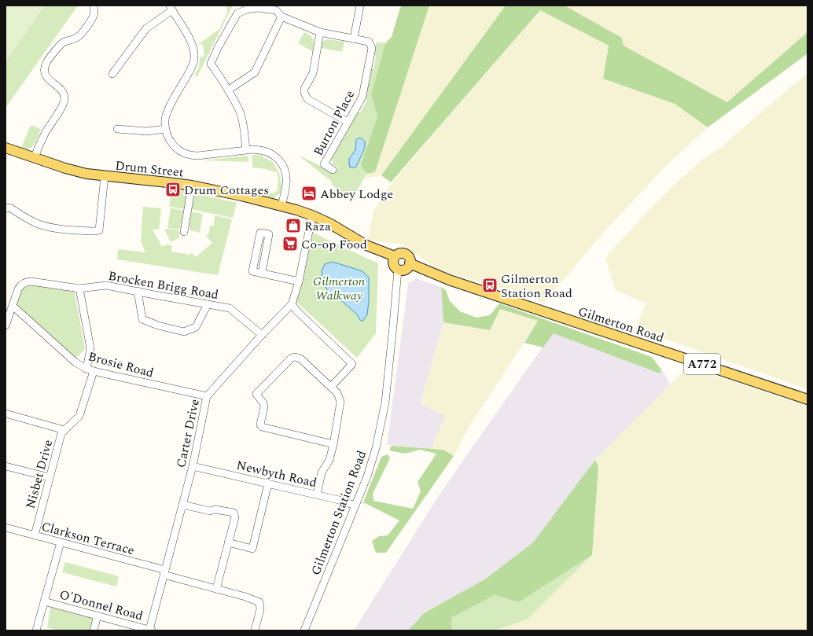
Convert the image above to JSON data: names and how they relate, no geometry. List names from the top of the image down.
{
  "streets": {
    "main road": ["Drum Street", "Gilmerton Road", "A772"],
    "street": [
      "Burton Place",
      "Brocken Brigg Road",
      "Brosie Road",
      "Carter Drive",
      "Newbyth Road",
      "Nisbet Drive",
      "Gilmerton Station Road",
      "Clarkson Terrace",
      "O'Donnel Road"
    ]
  },
  "crossings": [
    ["Drum Street", "Gilmerton Road"],
    ["Drum Street", "A772"],
    ["Drum Street", "Carter Drive"],
    ["Drum Street", "Gilmerton Station Road"],
    ["Brocken Brigg Road", "Brosie Road"],
    ["Brocken Brigg Road", "Carter Drive"],
    ["Gilmerton Road", "A772"],
    ["Gilmerton Road", "Gilmerton Station Road"],
    ["Brosie Road", "Carter Drive"],
    ["Brosie Road", "Nisbet Drive"],
    ["A772", "Gilmerton Station Road"],
    ["Carter Drive", "Newbyth Road"],
    ["Carter Drive", "Clarkson Terrace"],
    ["Carter Drive", "O'Donnel Road"],
    ["Newbyth Road", "Gilmerton Station Road"],
    ["Nisbet Drive", "Clarkson Terrace"]
  ],
  "parks": ["Gilmerton Walkway"],
  "places": {
    "bus stop": ["Drum Cottages", "Gilmerton Station Road"],
    "hotel": ["Abbey Lodge"],
    "shop": ["Raza"],
    "supermarket": ["Co-op Food"]
  }
}
